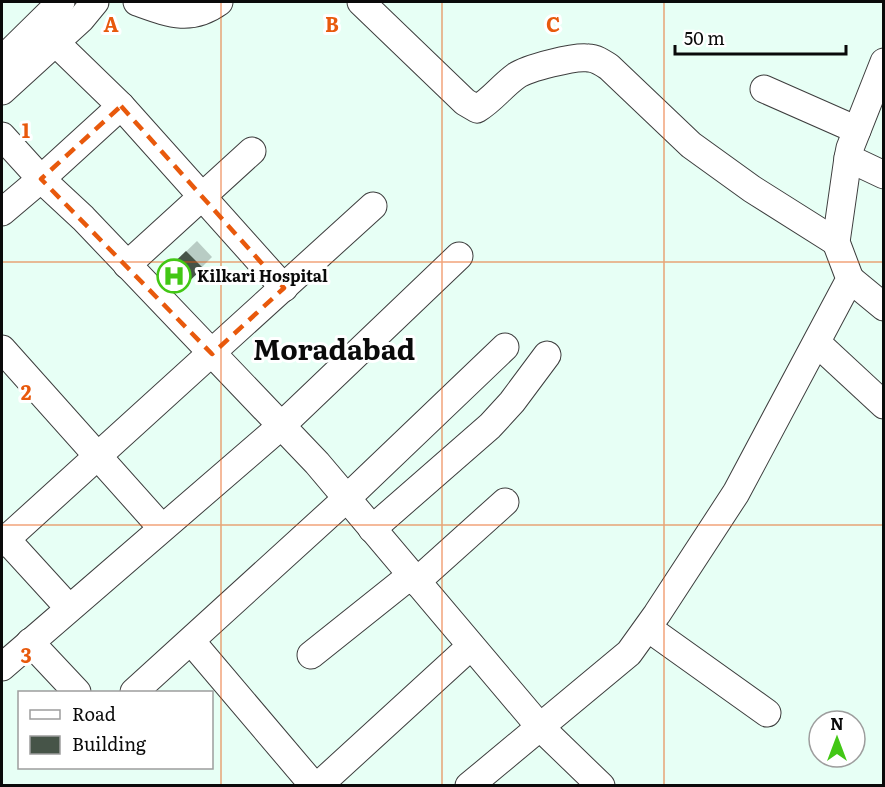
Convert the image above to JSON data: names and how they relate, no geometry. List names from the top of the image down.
{
  "districts": ["Moradabad"],
  "places": {
    "hospital": ["Kilkari Hospital"]
  },
  "legend": ["Road", "Building"],
  "scale_bar": "50 m",
  "north": "top",
  "grid": {
    "columns": ["A", "B", "C"],
    "rows": ["1", "2", "3"]
  }
}
